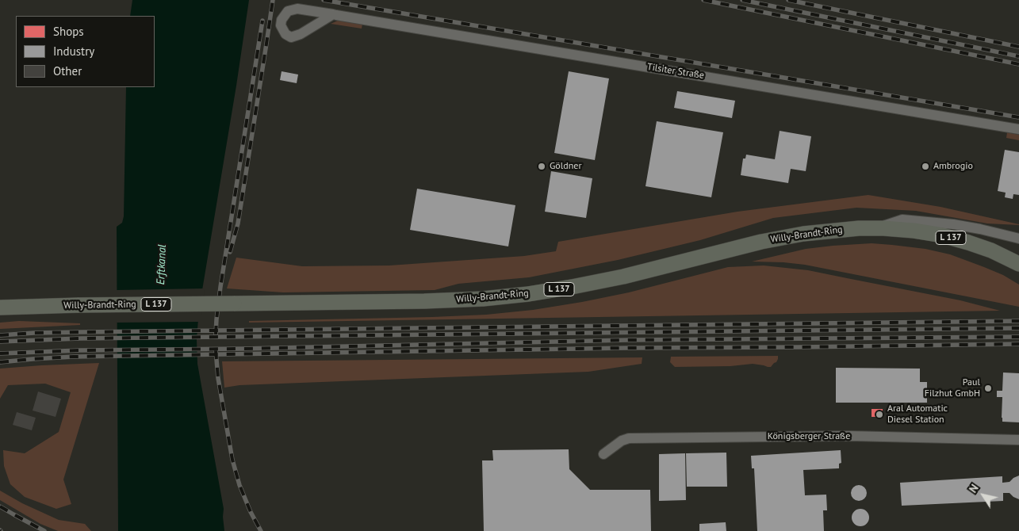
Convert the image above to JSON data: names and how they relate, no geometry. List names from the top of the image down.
{
  "streets": {
    "main road": ["Willy-Brandt-Ring", "L 137"],
    "street": ["Tilsiter Straße", "Königsberger Straße"]
  },
  "water": ["Erftkanal"],
  "places": [
    "Göldner",
    "Ambrogio",
    "Paul Filzhut GmbH",
    "Aral Automatic Diesel Station"
  ],
  "legend": ["Shops", "Industry", "Other"],
  "north": "top left"
}
